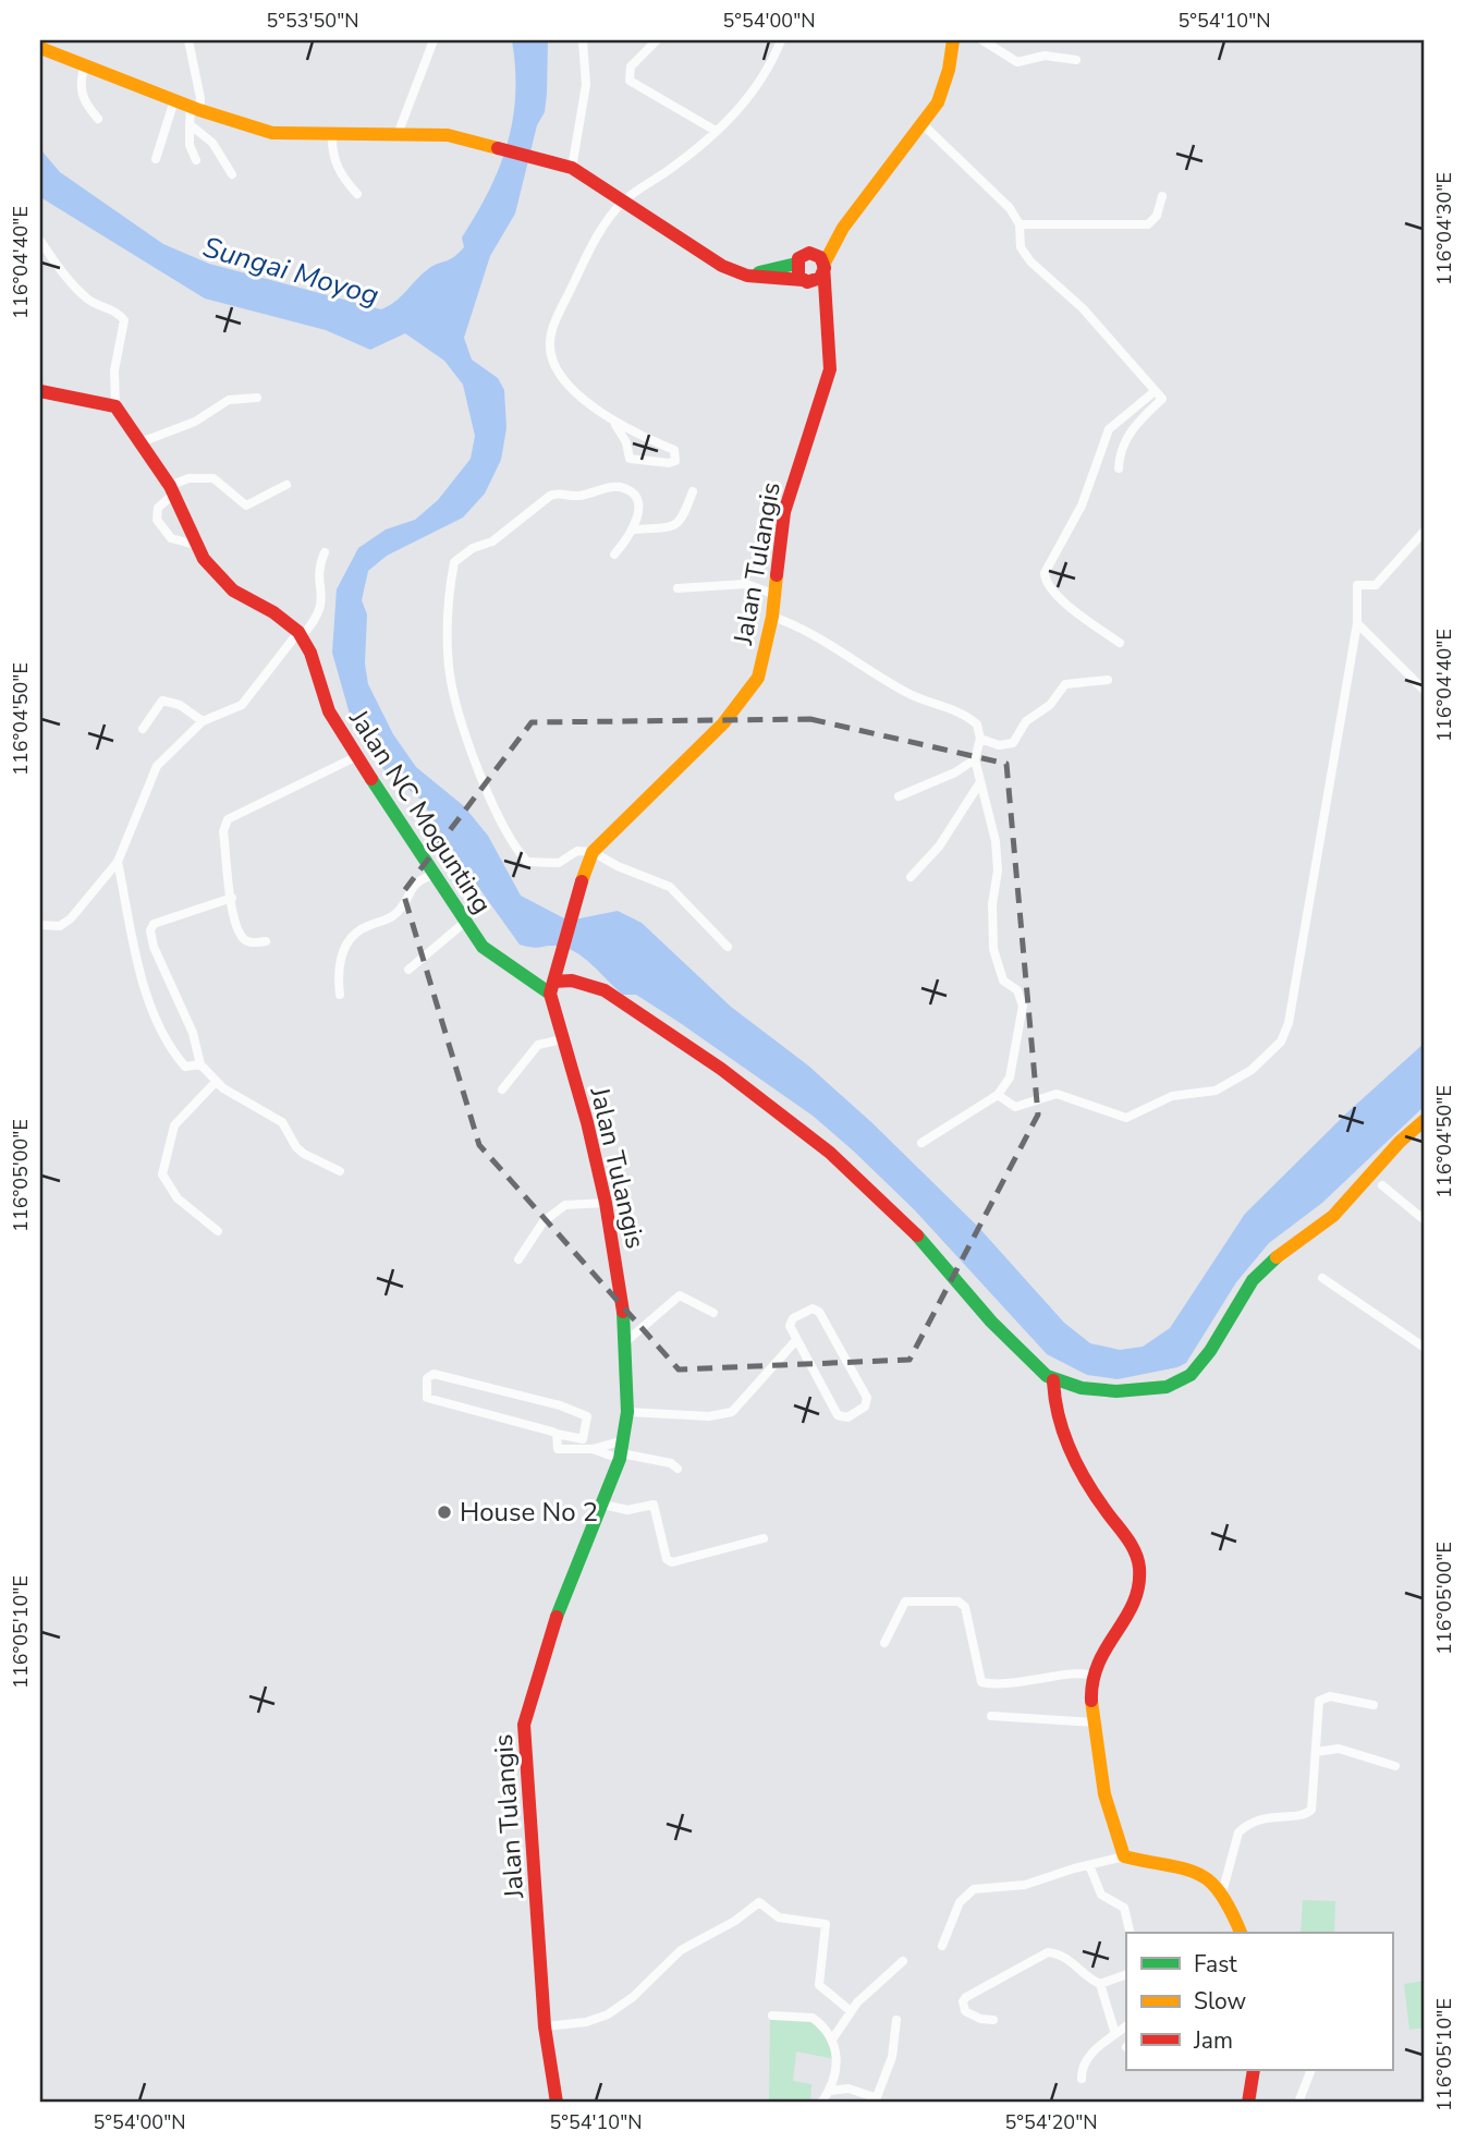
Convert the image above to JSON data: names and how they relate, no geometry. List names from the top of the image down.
{
  "streets": {
    "main road": ["Jalan Tulangis", "Jalan NC Mogunting"]
  },
  "crossings": [
    ["Jalan Tulangis", "Jalan NC Mogunting"]
  ],
  "water": ["Sungai Moyog"],
  "places": ["House No 2"],
  "legend": ["Fast", "Slow", "Jam"],
  "coordinates": [
    "5°53'50\"N",
    "5°54'00\"N",
    "5°54'10\"N",
    "116°04'30\"E",
    "116°04'40\"E",
    "116°04'50\"E",
    "116°05'00\"E",
    "116°05'10\"E",
    "5°54'20\"N"
  ]
}
